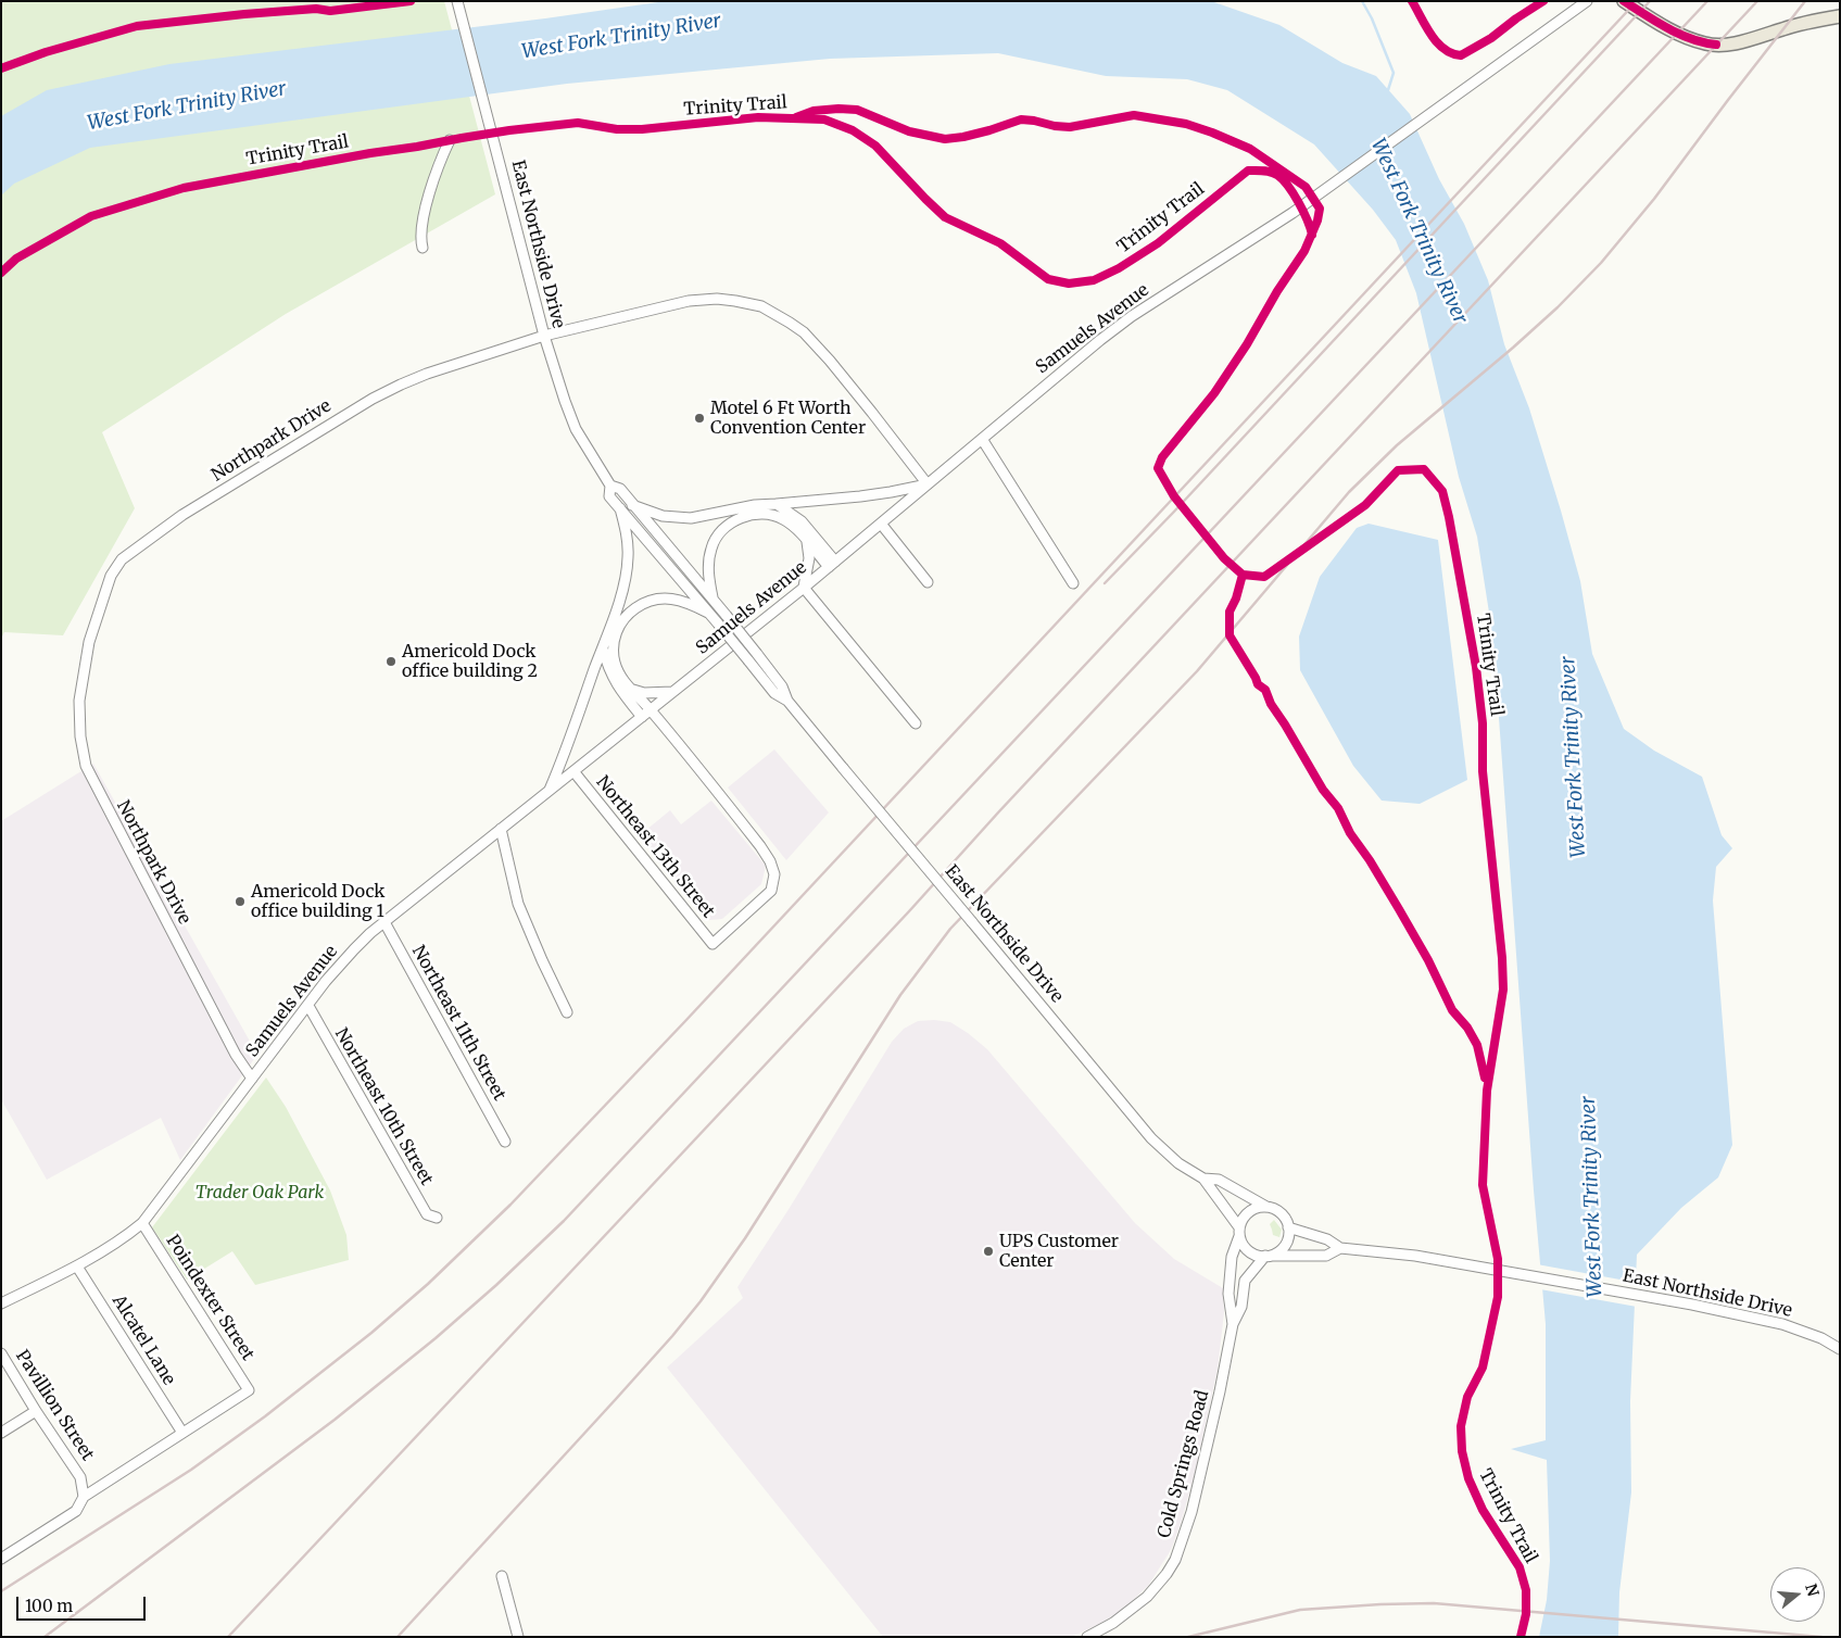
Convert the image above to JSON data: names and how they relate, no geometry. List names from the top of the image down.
{
  "streets": {
    "street": [
      "East Northside Drive",
      "Samuels Avenue",
      "Northpark Drive",
      "Northeast 13th Street",
      "Northeast 11th Street",
      "Northeast 10th Street",
      "Poindexter Street",
      "Alcatel Lane",
      "Pavillion Street",
      "Cold Springs Road"
    ],
    "cycle path": ["Trinity Trail"]
  },
  "crossings": [
    ["East Northside Drive", "Northpark Drive"],
    ["East Northside Drive", "Cold Springs Road"],
    ["Samuels Avenue", "Northpark Drive"],
    ["Samuels Avenue", "Northeast 13th Street"],
    ["Samuels Avenue", "Northeast 11th Street"],
    ["Samuels Avenue", "Northeast 10th Street"],
    ["Samuels Avenue", "Poindexter Street"],
    ["Samuels Avenue", "Alcatel Lane"],
    ["Poindexter Street", "Alcatel Lane"]
  ],
  "water": ["West Fork Trinity River"],
  "parks": ["Trader Oak Park"],
  "places": [
    "Motel 6 Ft Worth Convention Center",
    "Americold Dock office building 2",
    "Americold Dock office building 1",
    "UPS Customer Center"
  ],
  "scale_bar": "100 m",
  "north": "right"
}
